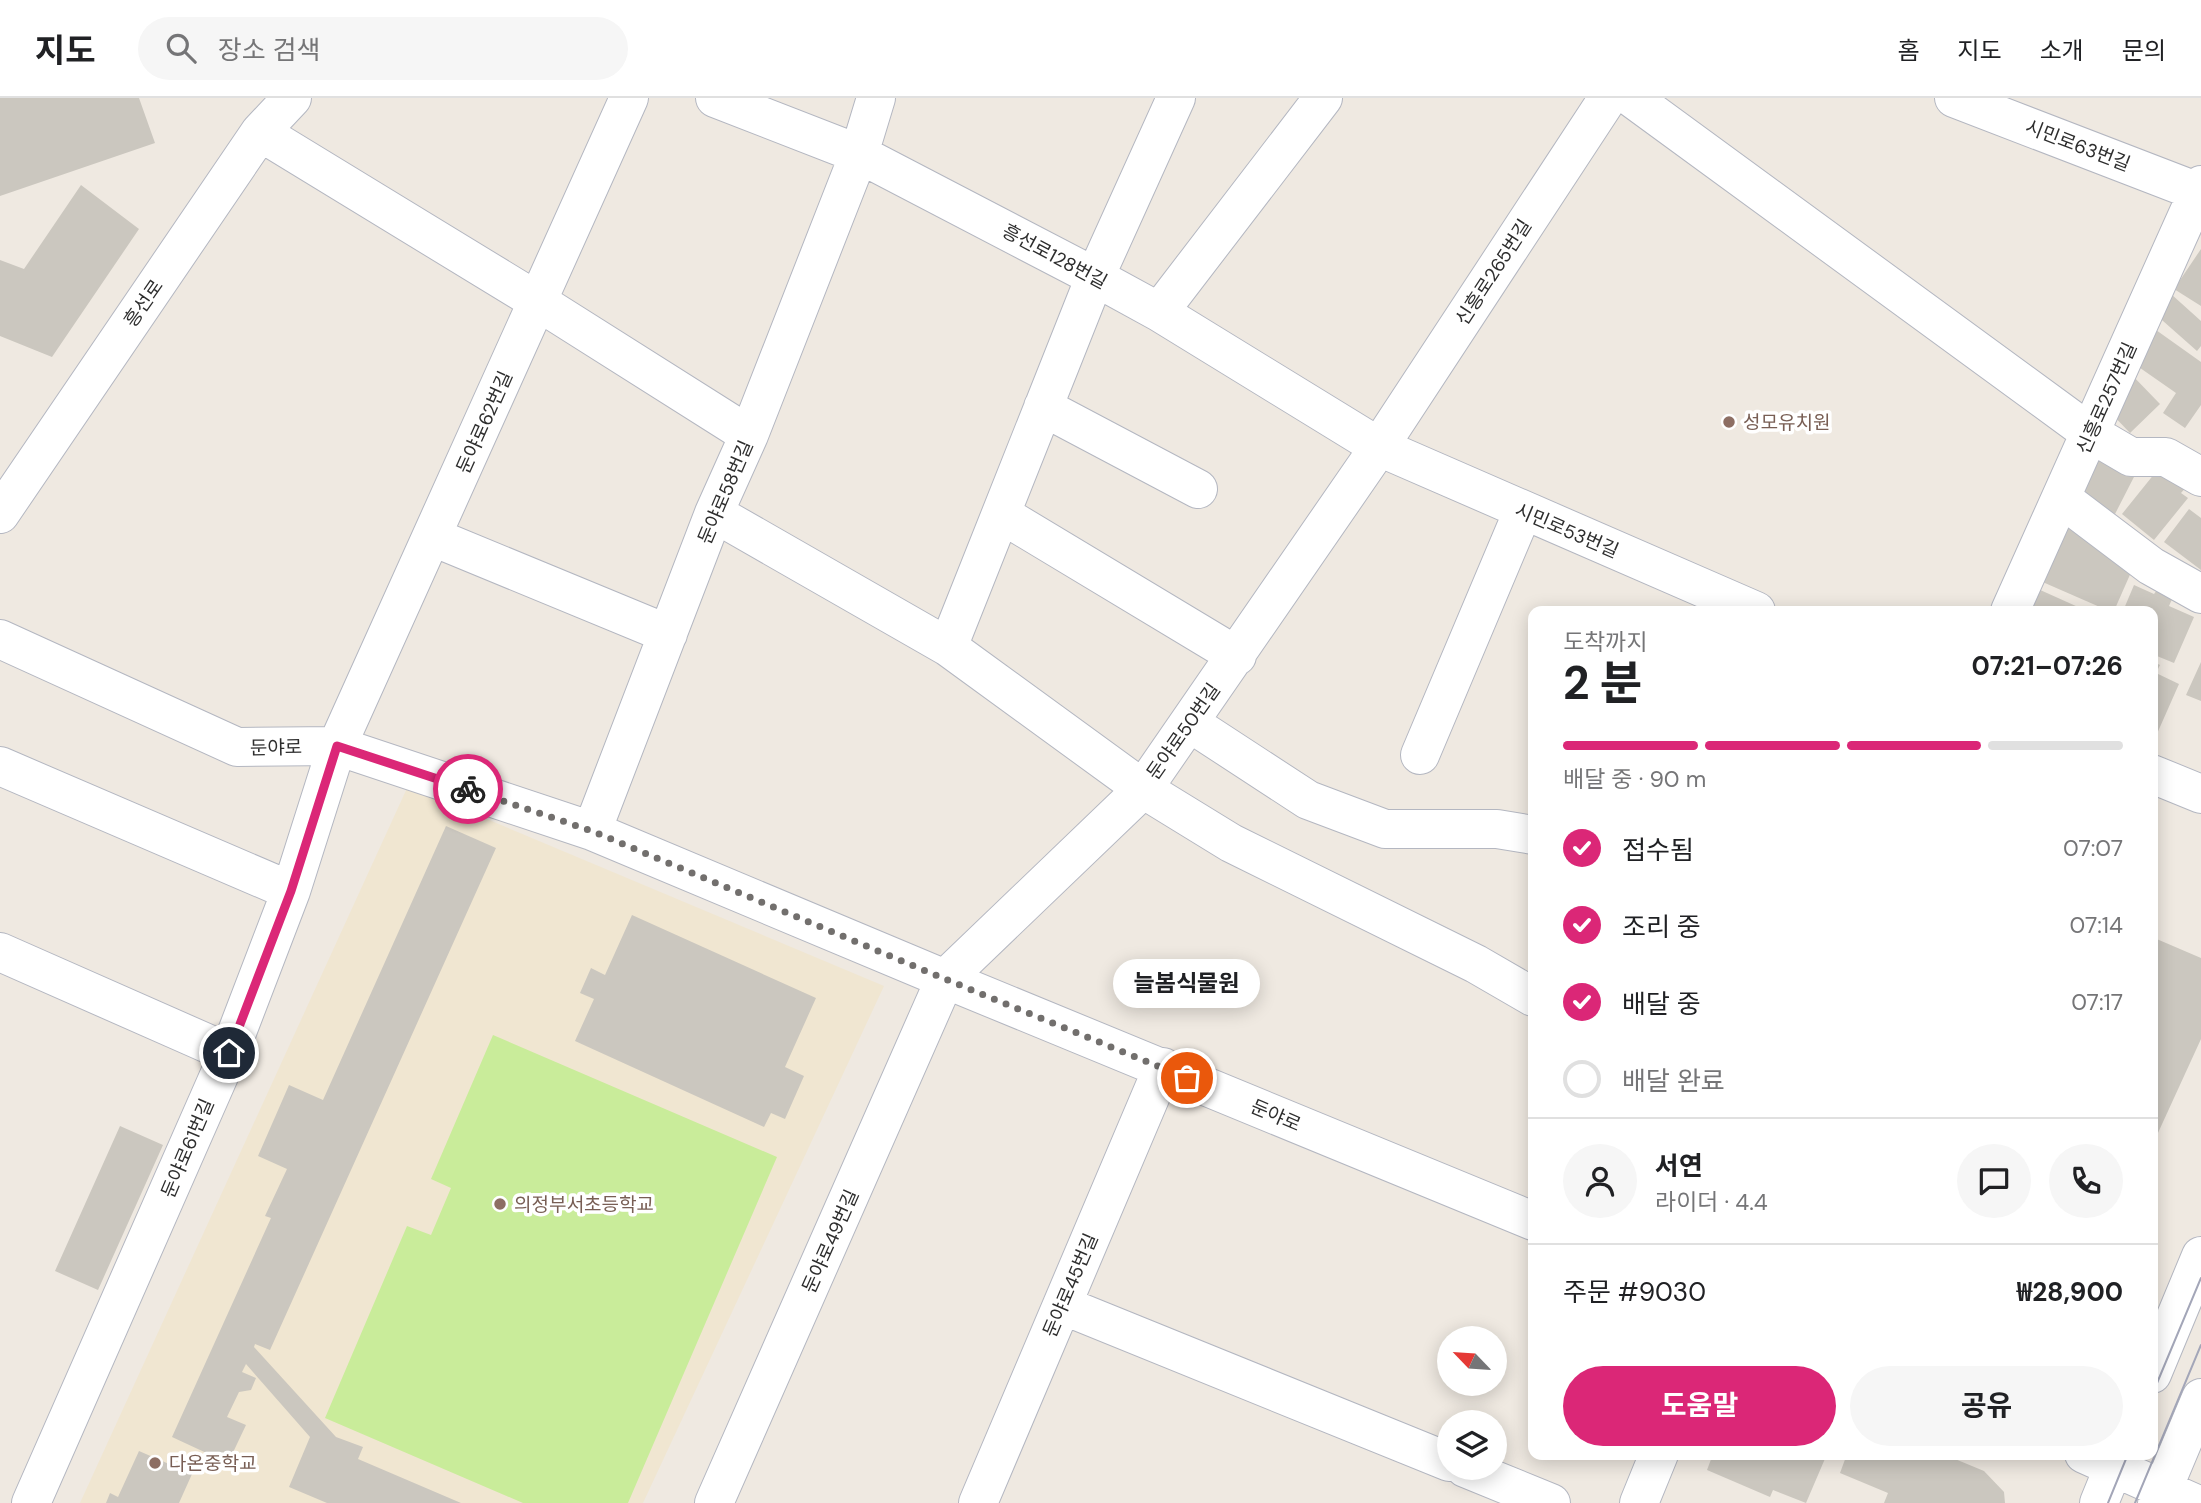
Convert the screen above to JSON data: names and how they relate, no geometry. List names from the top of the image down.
{
  "streets": {
    "street": [
      "시민로63번길",
      "흥선로128번길",
      "신흥로265번길",
      "흥선로",
      "신흥로257번길",
      "둔야로62번길",
      "둔야로58번길",
      "시민로53번길",
      "둔야로50번길",
      "둔야로",
      "둔야로61번길",
      "둔야로49번길",
      "둔야로45번길"
    ]
  },
  "crossings": [
    ["시민로63번길", "신흥로257번길"],
    ["흥선로128번길", "신흥로265번길"],
    ["흥선로128번길", "둔야로58번길"],
    ["흥선로128번길", "시민로53번길"],
    ["흥선로128번길", "둔야로50번길"],
    ["신흥로265번길", "시민로53번길"],
    ["신흥로265번길", "둔야로50번길"],
    ["둔야로62번길", "둔야로"],
    ["둔야로62번길", "둔야로61번길"],
    ["둔야로58번길", "둔야로"],
    ["시민로53번길", "둔야로50번길"],
    ["둔야로50번길", "둔야로"],
    ["둔야로50번길", "둔야로49번길"],
    ["둔야로", "둔야로61번길"],
    ["둔야로", "둔야로49번길"],
    ["둔야로", "둔야로45번길"]
  ],
  "places": [
    "성모유치원",
    "늘봄식물원",
    "의정부서초등학교",
    "다온중학교"
  ],
  "north": "top left",
  "page": {
    "header": "지도",
    "search": "장소 검색",
    "nav": [
      "홈",
      "지도",
      "소개",
      "문의"
    ],
    "heading": ["2 분", "도착까지", "07:21–07:26"],
    "panel": [
      "서연",
      "라이더 · 4.4",
      "주문 #9030",
      "₩28,900"
    ],
    "bar": "배달 중 · 90 m",
    "list": [
      ["접수됨", "07:07"],
      ["조리 중", "07:14"],
      ["배달 중", "07:17"],
      "배달 완료"
    ],
    "bubble": "늘봄식물원",
    "buttons": ["도움말", "공유"]
  }
}
